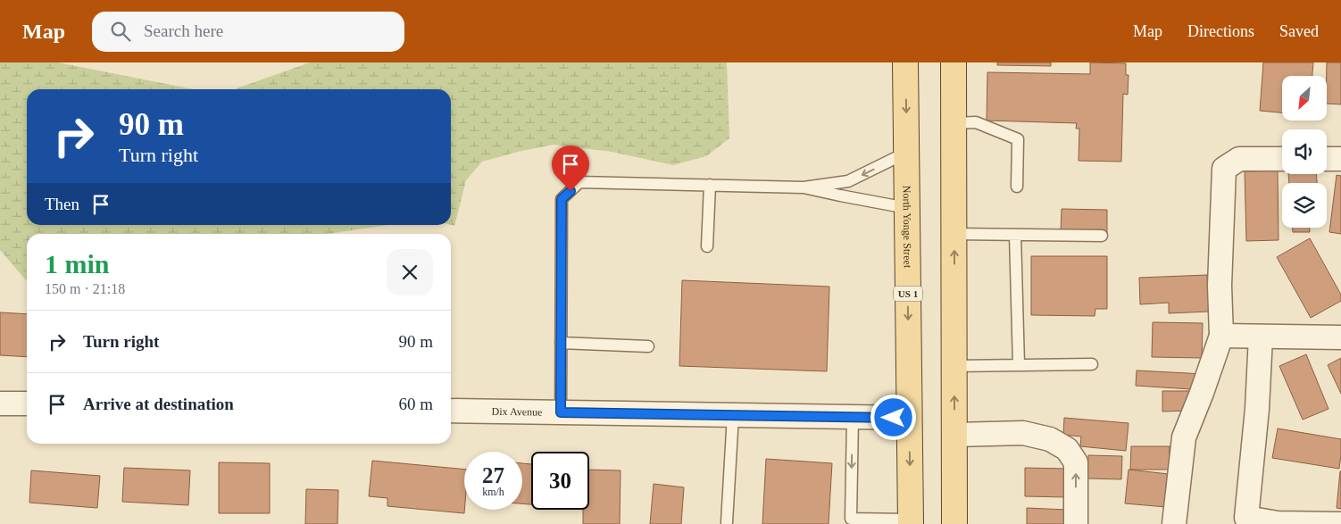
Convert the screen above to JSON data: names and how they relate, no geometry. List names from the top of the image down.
{
  "streets": {
    "main road": ["North Yonge Street", "US 1"],
    "street": ["Dix Avenue"]
  },
  "crossings": [
    ["North Yonge Street", "Dix Avenue"]
  ],
  "north": "bottom left",
  "page": {
    "header": "Map",
    "search": "Search here",
    "nav": ["Map", "Directions", "Saved"],
    "turn": ["90 m", "Turn right"],
    "then": "Then",
    "heading": ["1 min", "150 m · 21:18"],
    "list": [
      {
        "name": "Turn right",
        "value": "90 m"
      },
      {
        "name": "Arrive at destination",
        "value": "60 m"
      }
    ],
    "speed": "27 km/h",
    "limit": "30"
  }
}
